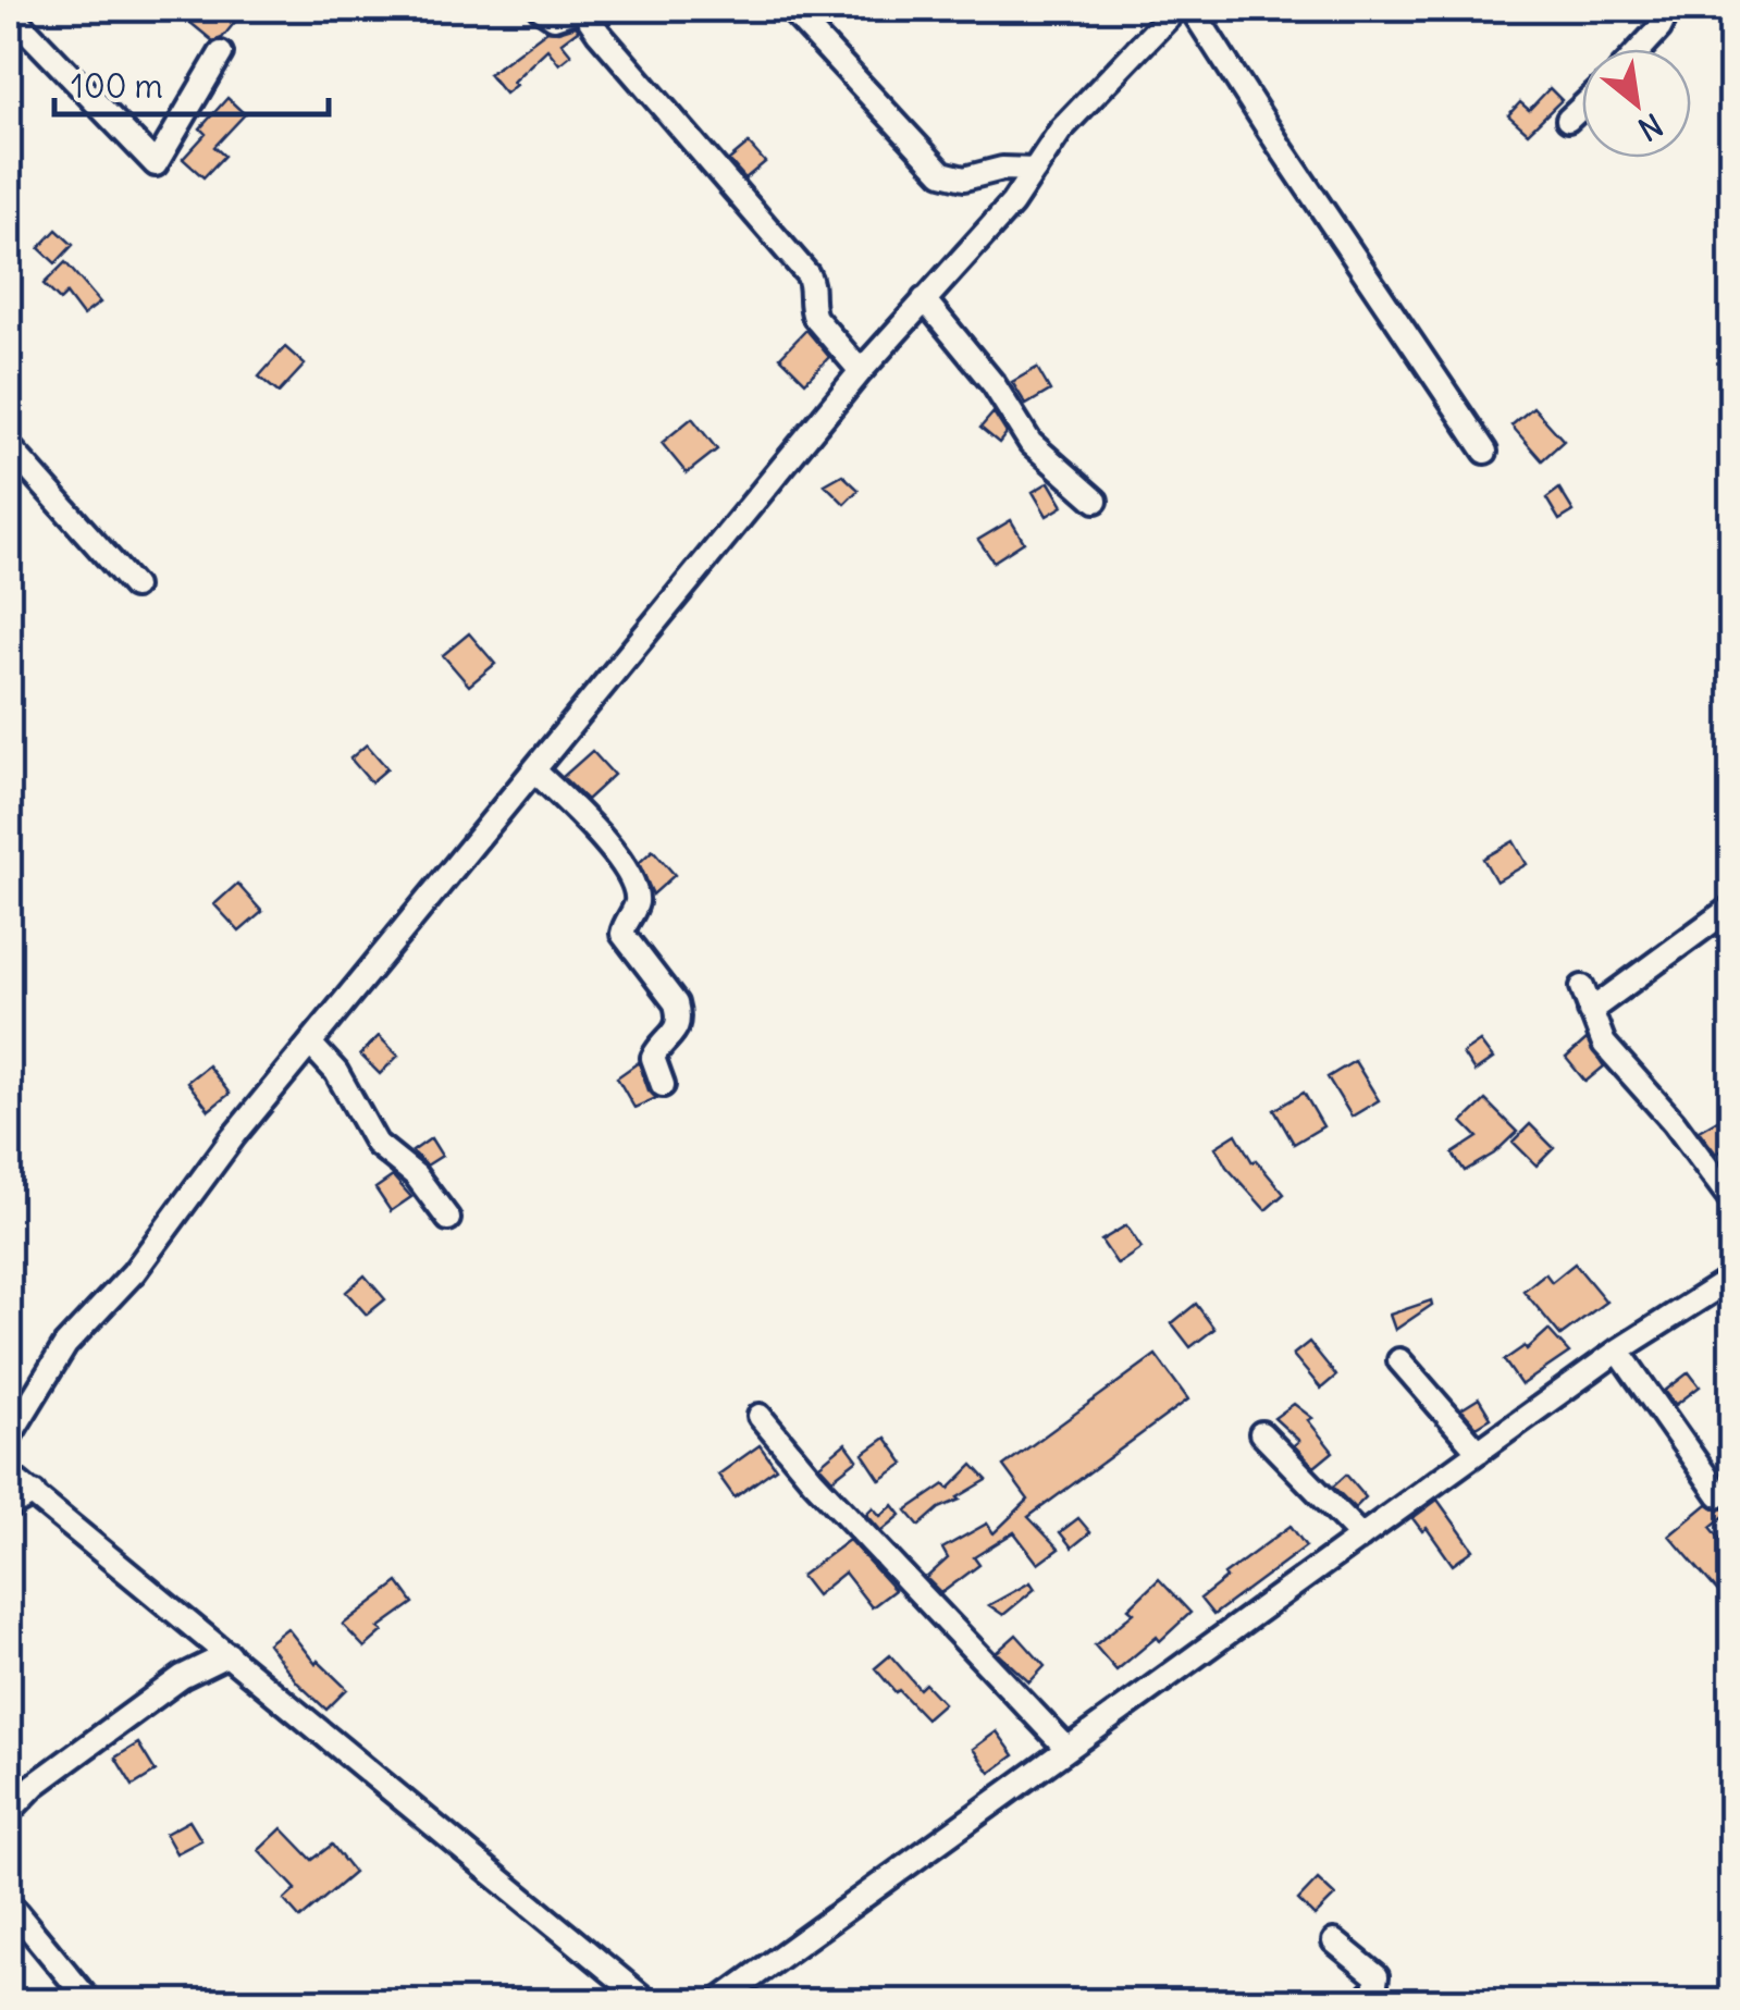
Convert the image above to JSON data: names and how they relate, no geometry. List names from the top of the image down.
{
  "scale_bar": "100 m",
  "north": "bottom right"
}
